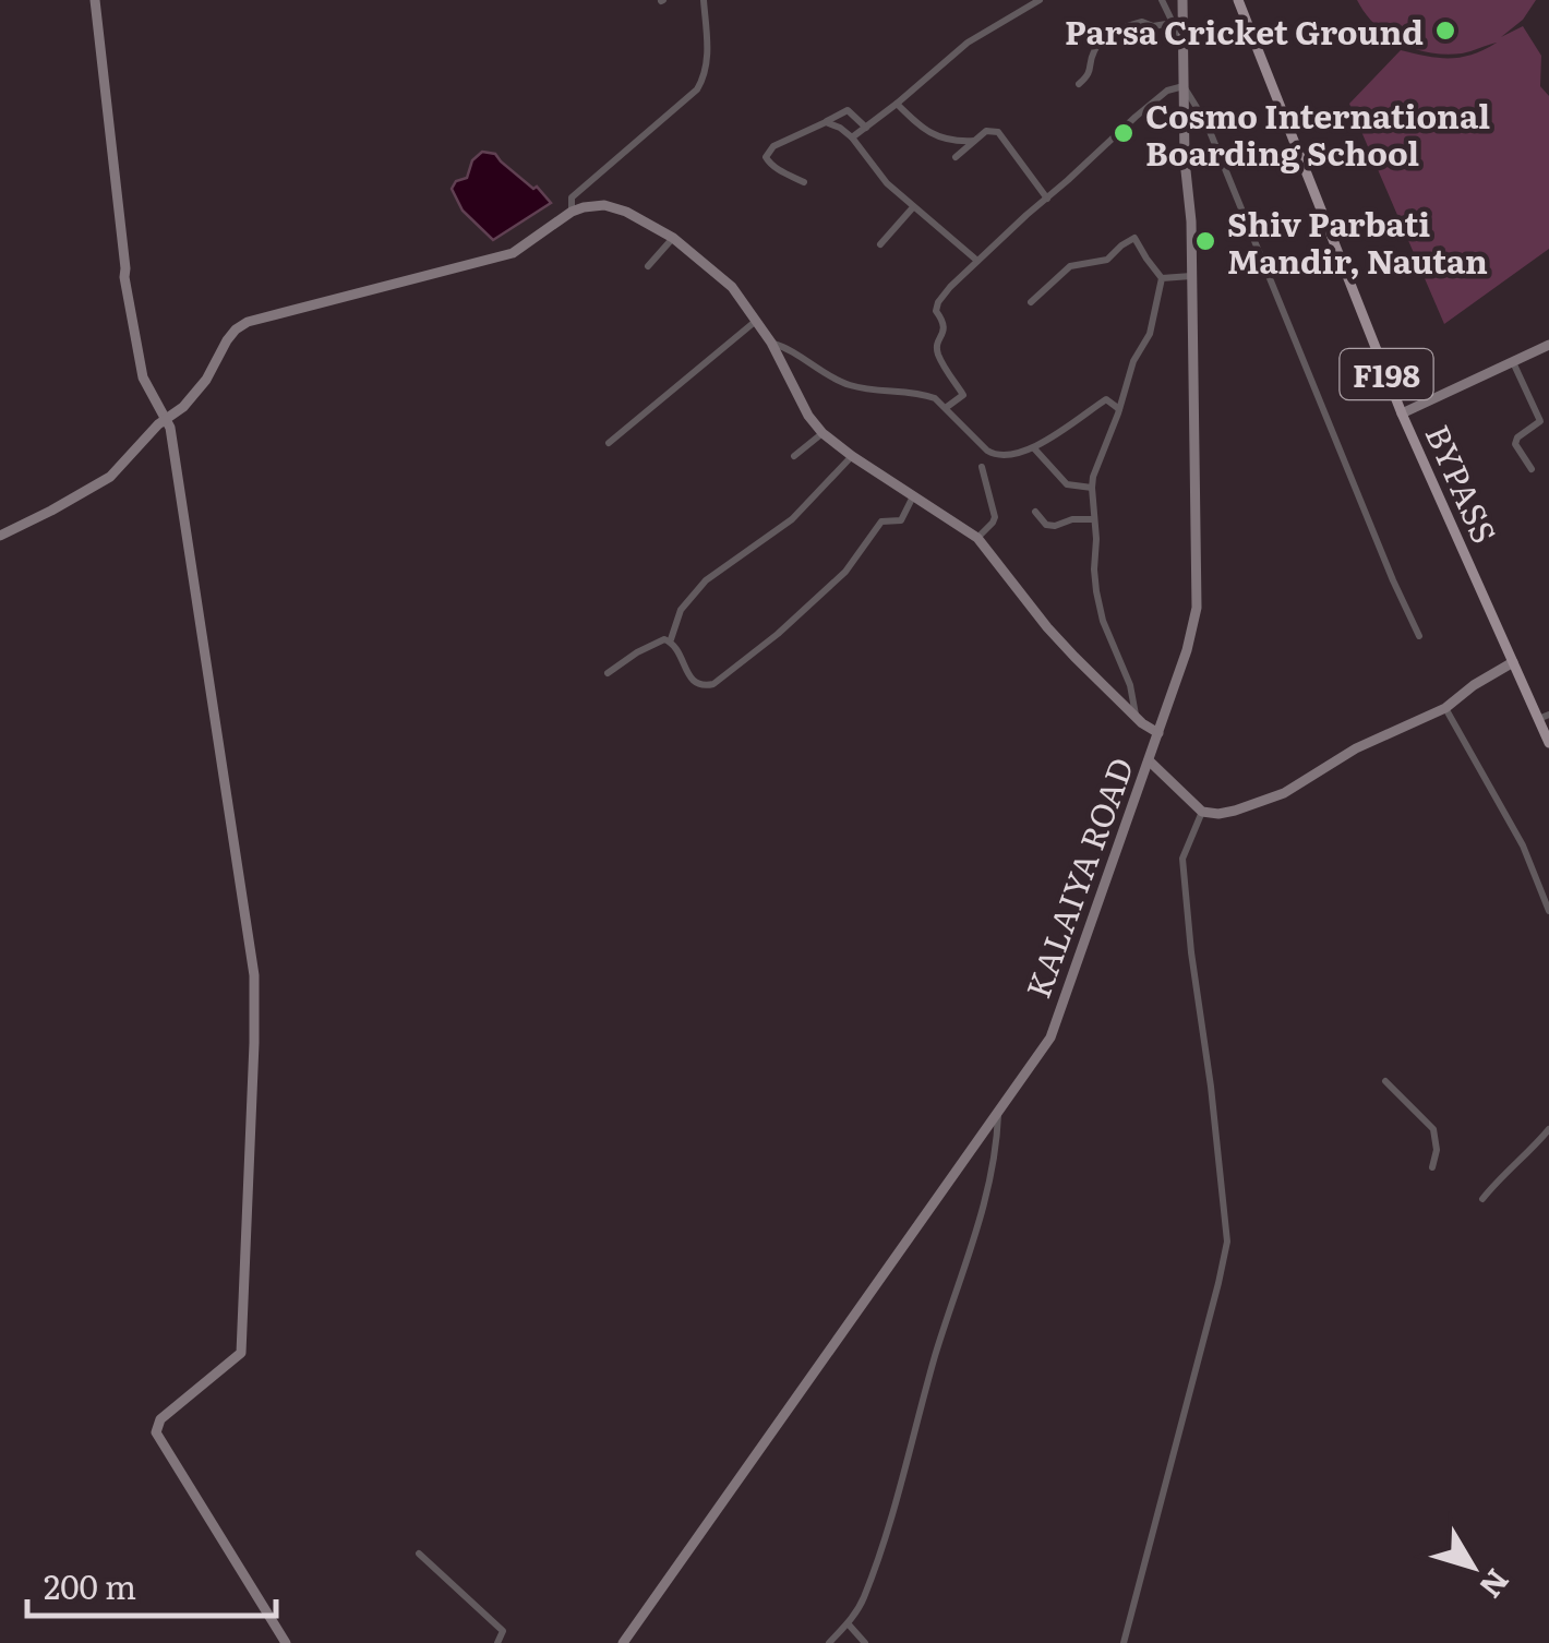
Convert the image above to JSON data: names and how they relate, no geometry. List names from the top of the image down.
{
  "streets": {
    "main road": ["F198", "BYPASS"],
    "street": ["KALAIYA ROAD"]
  },
  "places": ["Parsa Cricket Ground", "Cosmo International Boarding School", "Shiv Parbati Mandir, Nautan"],
  "scale_bar": "200 m",
  "north": "bottom right"
}
